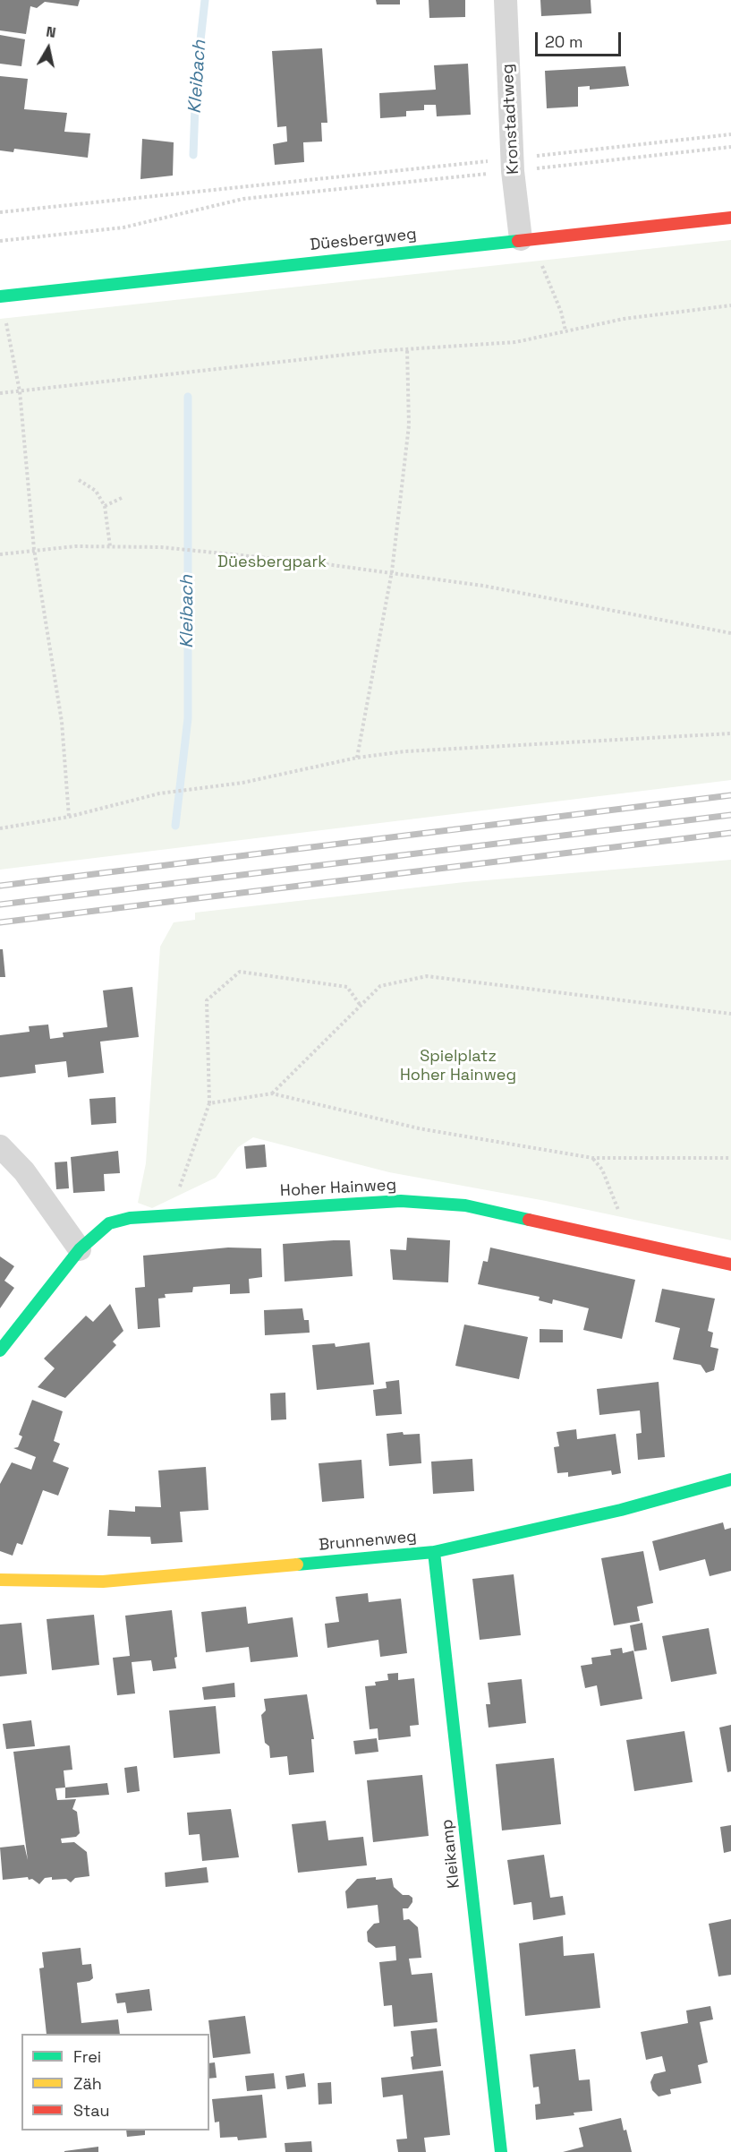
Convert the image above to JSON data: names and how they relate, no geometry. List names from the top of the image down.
{
  "streets": {
    "street": [
      "Kronstadtweg",
      "Düesbergweg",
      "Hoher Hainweg",
      "Brunnenweg",
      "Kleikamp"
    ]
  },
  "crossings": [
    ["Kronstadtweg", "Düesbergweg"],
    ["Brunnenweg", "Kleikamp"]
  ],
  "water": ["Kleibach"],
  "parks": ["Düesbergpark", "Spielplatz Hoher Hainweg"],
  "legend": ["Frei", "Zäh", "Stau"],
  "scale_bar": "20 m",
  "north": "top"
}
